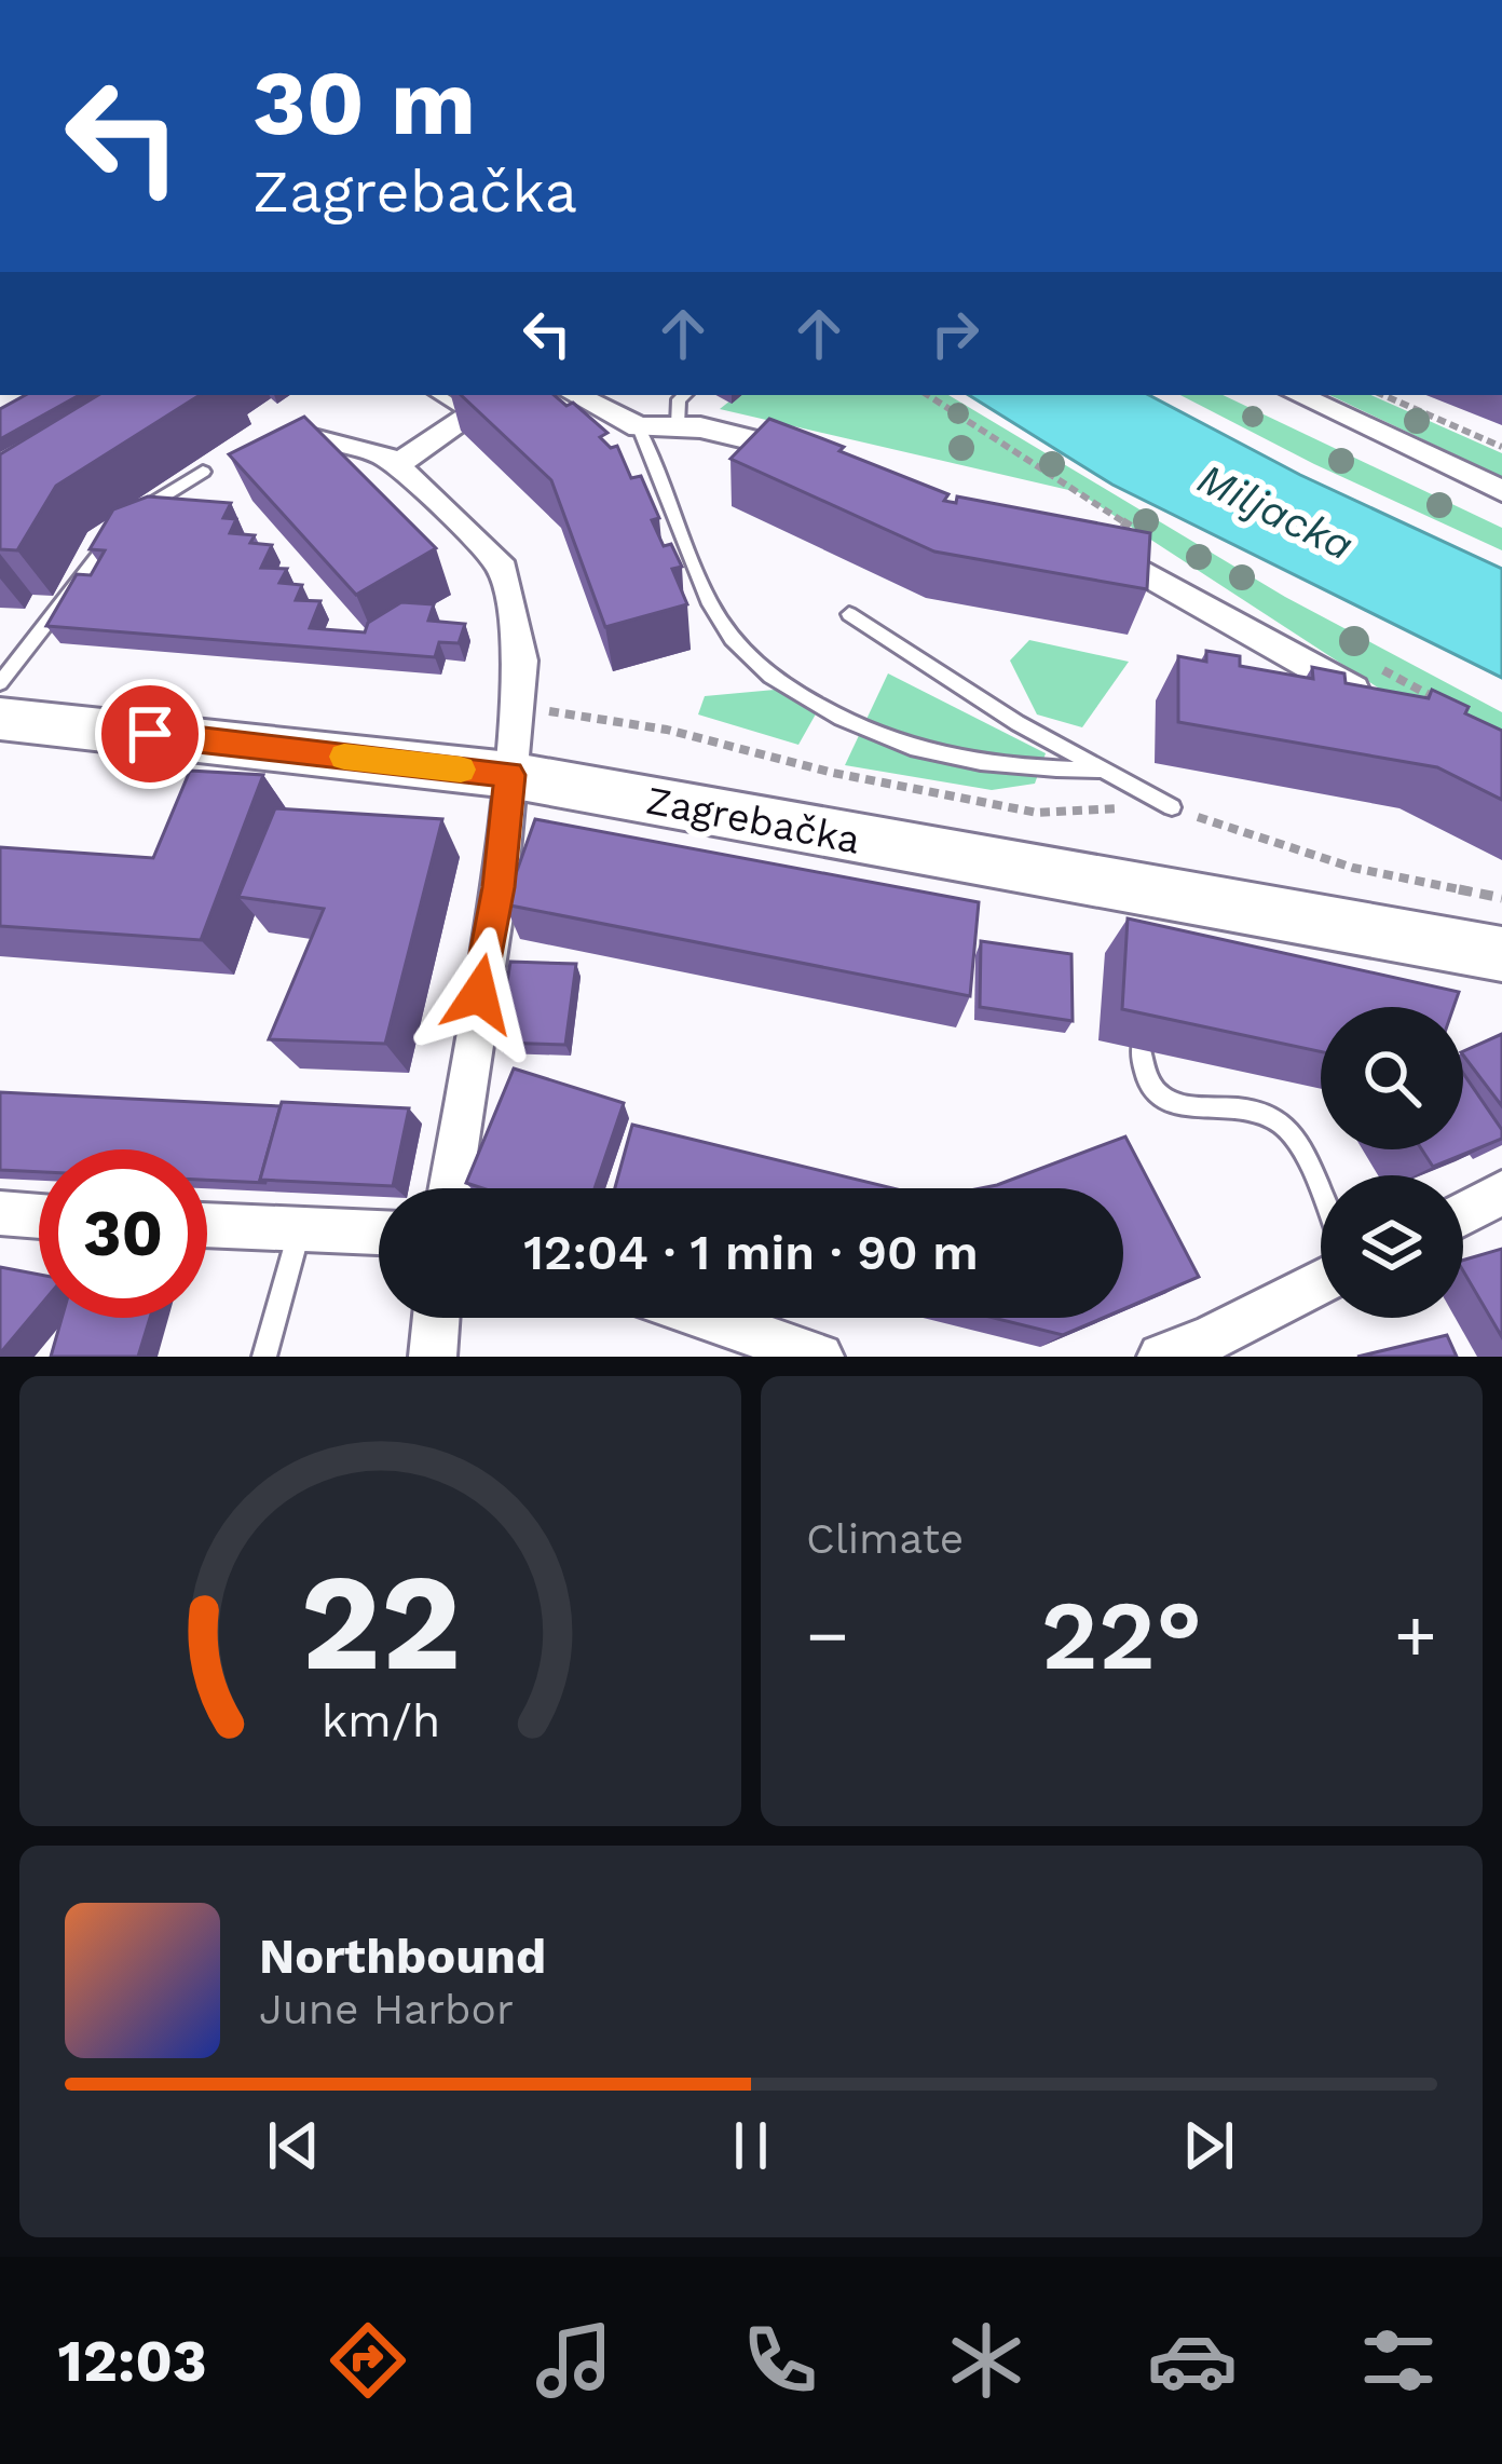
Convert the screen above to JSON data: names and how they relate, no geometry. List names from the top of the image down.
{
  "streets": {
    "main road": ["Zagrebačka"]
  },
  "water": ["Miljacka"],
  "page": {
    "turn": ["30 m", "Zagrebačka"],
    "limit": "30",
    "trip": "12:04 · 1 min · 90 m",
    "tile": "Climate",
    "heat": ["−", "22°", "+"],
    "song": ["Northbound", "June Harbor"],
    "tabs": "12:03",
    "gauge": ["22", "km/h"]
  }
}
